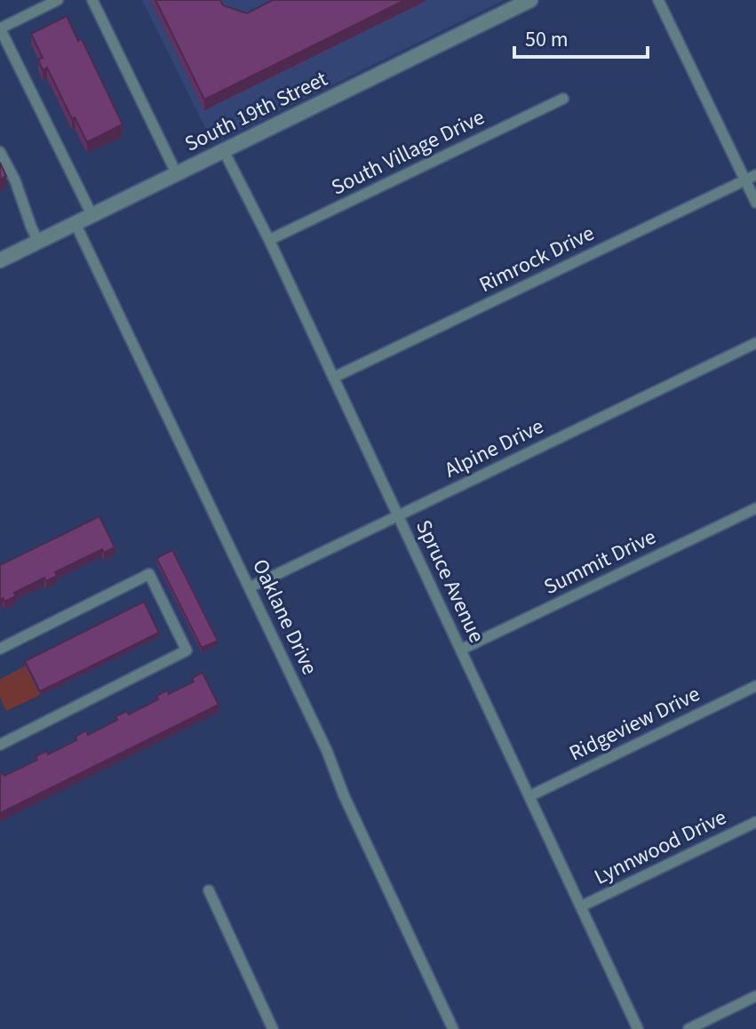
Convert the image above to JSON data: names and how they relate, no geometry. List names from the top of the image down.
{
  "streets": {
    "street": ["South 19th Street"],
    "lane": [
      "South Village Drive",
      "Rimrock Drive",
      "Alpine Drive",
      "Summit Drive",
      "Spruce Avenue",
      "Oaklane Drive",
      "Ridgeview Drive",
      "Lynnwood Drive"
    ]
  },
  "crossings": [
    ["South 19th Street", "Spruce Avenue"],
    ["South 19th Street", "Oaklane Drive"],
    ["South Village Drive", "Spruce Avenue"],
    ["Rimrock Drive", "Spruce Avenue"],
    ["Alpine Drive", "Spruce Avenue"],
    ["Alpine Drive", "Oaklane Drive"],
    ["Summit Drive", "Spruce Avenue"],
    ["Spruce Avenue", "Ridgeview Drive"],
    ["Spruce Avenue", "Lynnwood Drive"]
  ],
  "scale_bar": "50 m"
}
